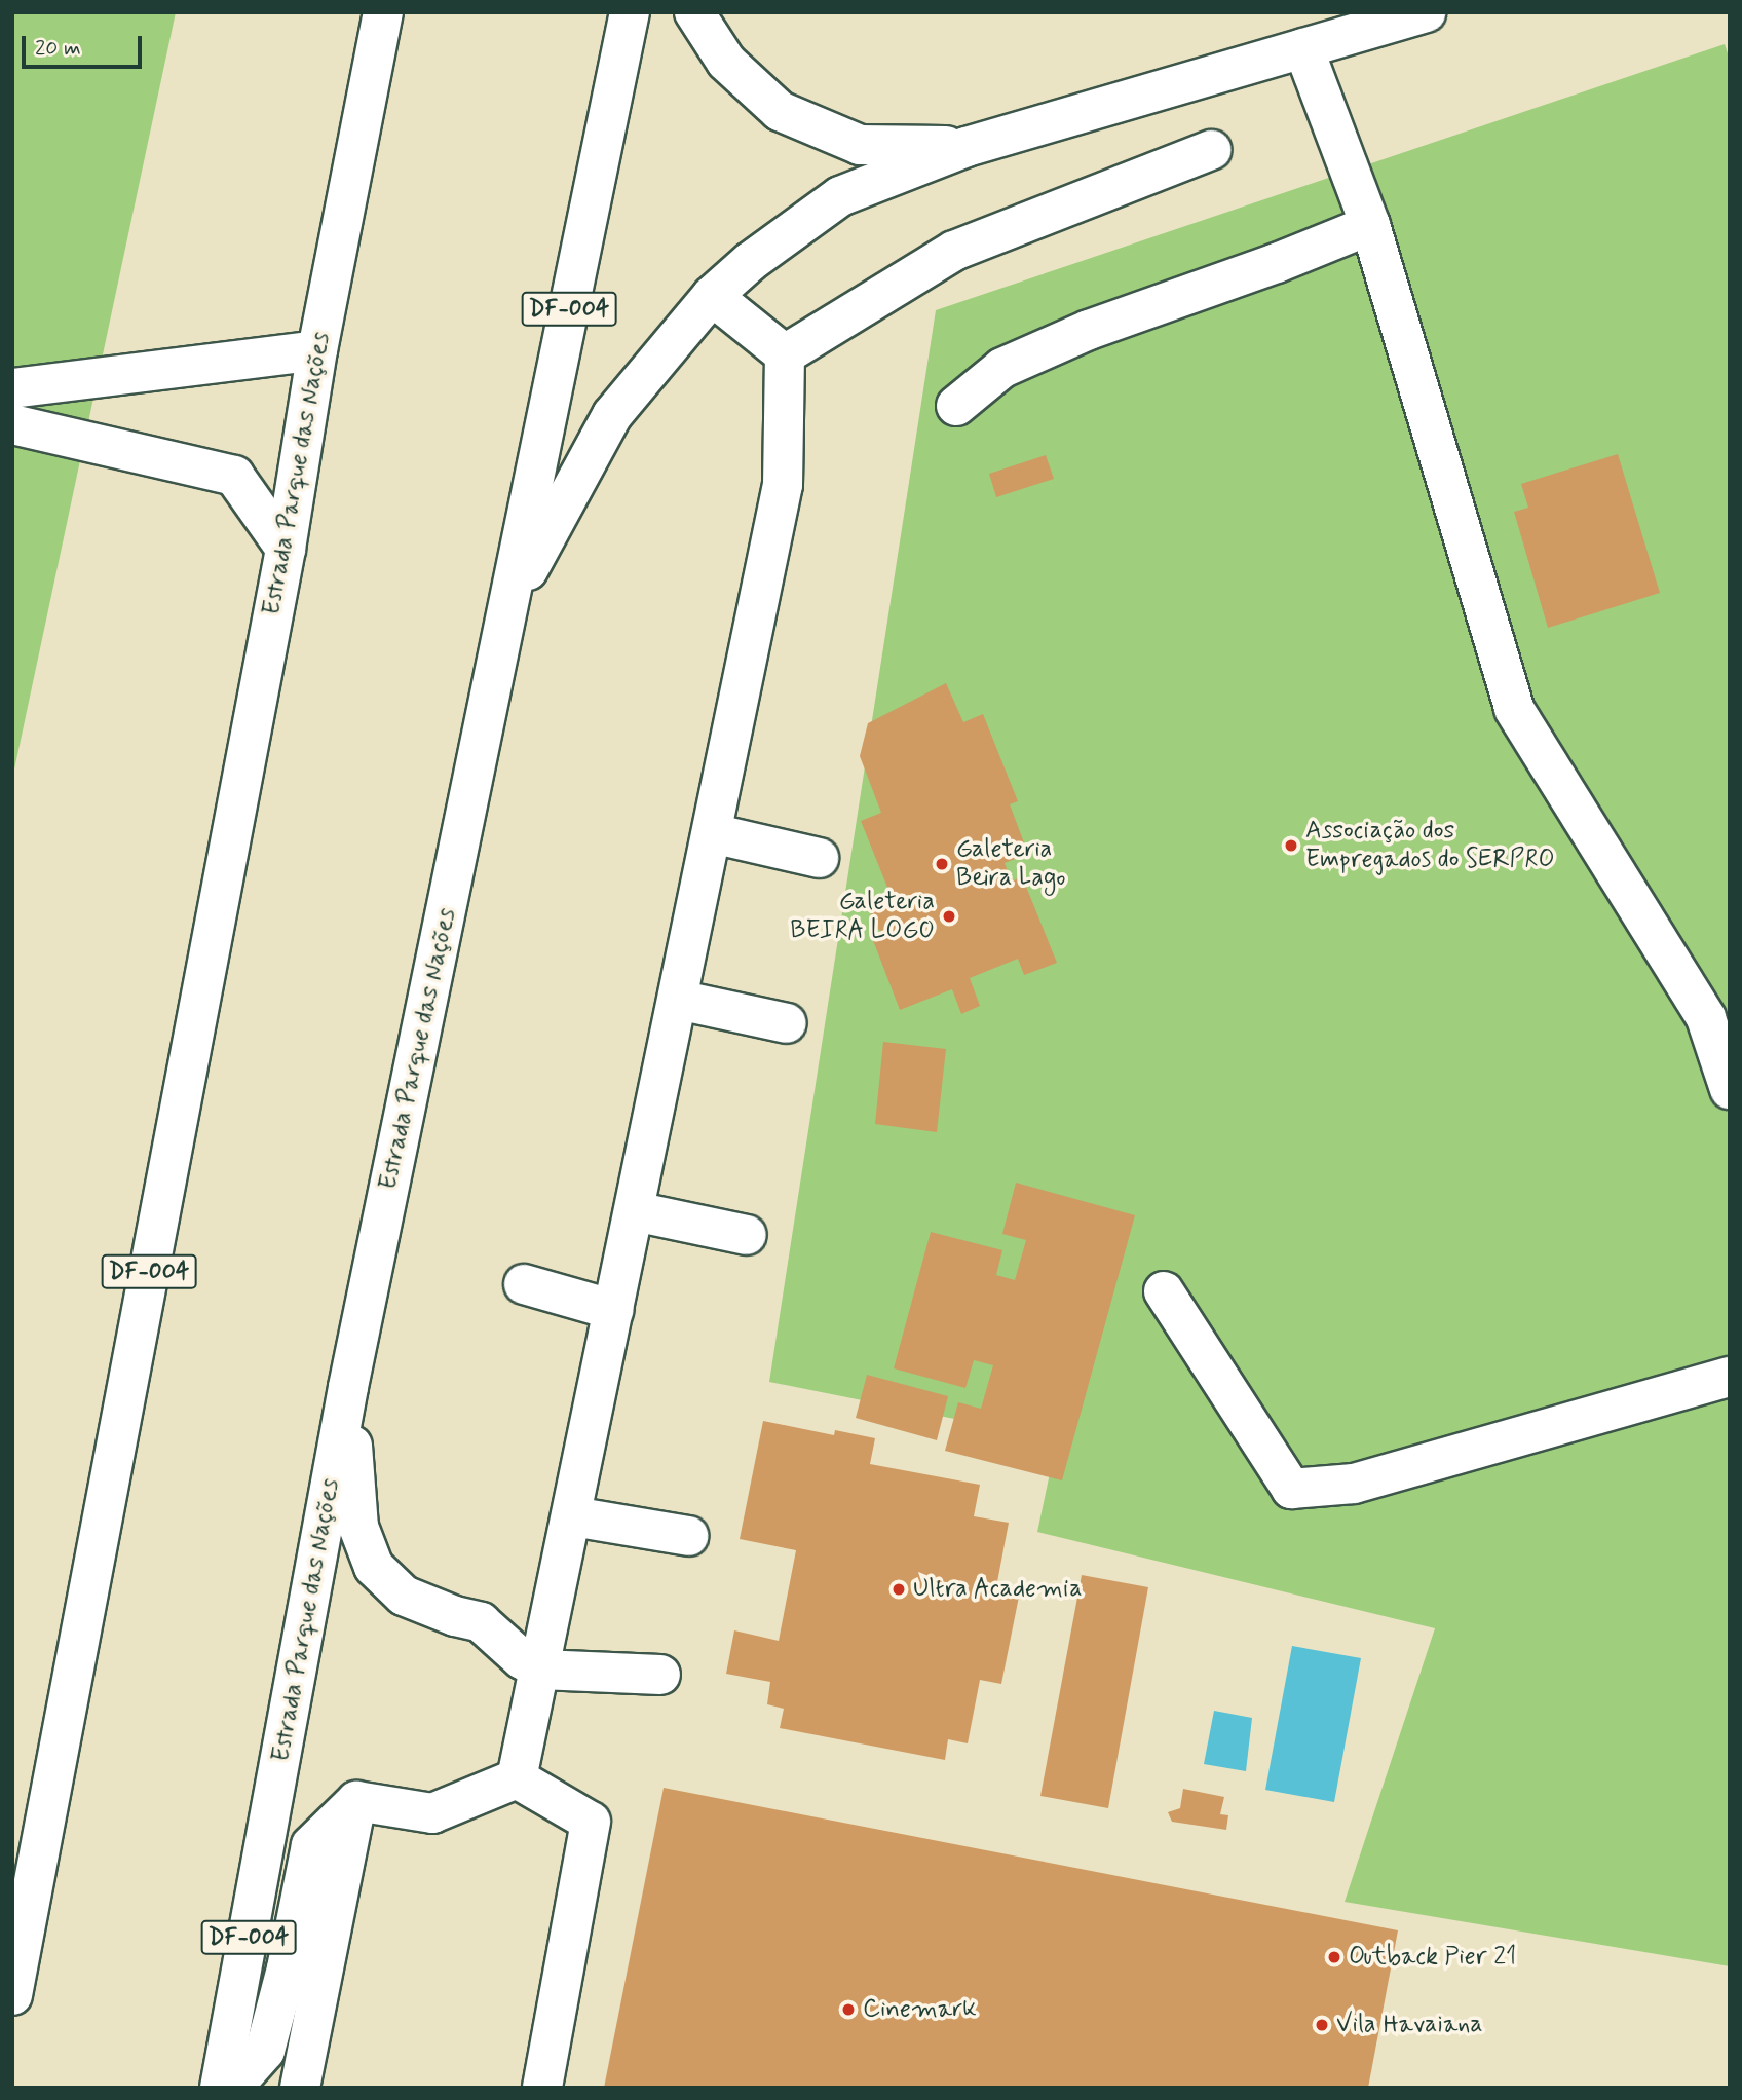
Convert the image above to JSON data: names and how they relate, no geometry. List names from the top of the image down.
{
  "streets": {
    "main road": ["DF-004", "Estrada Parque das Nações"]
  },
  "places": [
    "Associação dos Empregados do SERPRO",
    "Galeteria Beira Lago",
    "Galeteria BEIRA LOGO",
    "Ultra Academia",
    "Outback Pier 21",
    "Cinemark",
    "Vila Havaiana"
  ],
  "scale_bar": "20 m"
}
